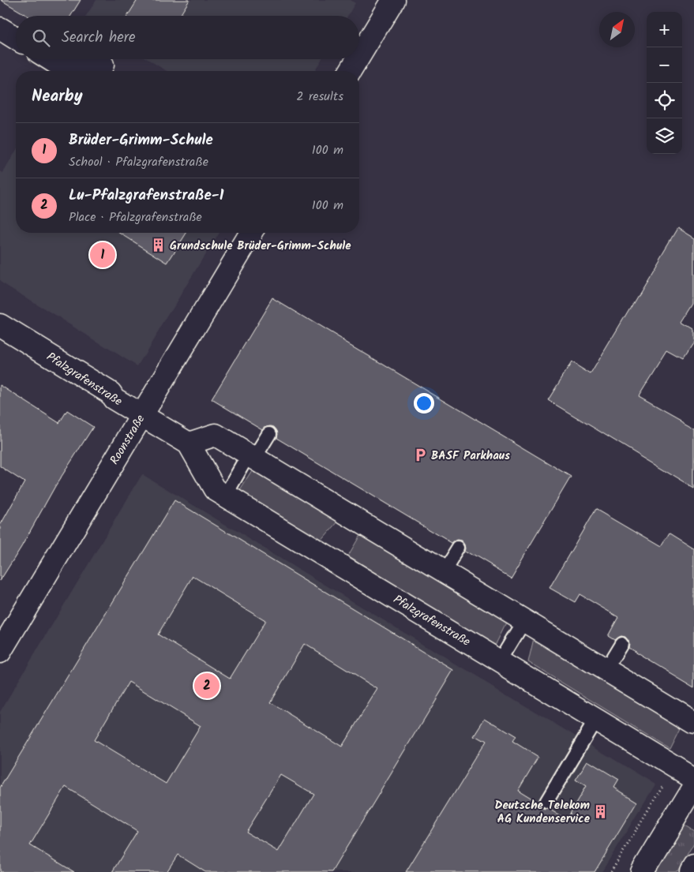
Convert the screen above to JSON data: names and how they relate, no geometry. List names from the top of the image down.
{
  "streets": {
    "street": ["Pfalzgrafenstraße", "Roonstraße"]
  },
  "crossings": [
    ["Pfalzgrafenstraße", "Roonstraße"]
  ],
  "places": {
    "building": ["Grundschule Brüder-Grimm-Schule", "Deutsche Telekom AG Kundenservice"],
    "parking": ["BASF Parkhaus"]
  },
  "north": "top right",
  "page": {
    "map_buttons": ["+", "−"],
    "search": "Search here",
    "heading": ["Nearby", "2 results"],
    "list": [
      {
        "mark": "1",
        "name": "Brüder-Grimm-Schule",
        "note": "School · Pfalzgrafenstraße",
        "value": "100 m"
      },
      {
        "mark": "2",
        "name": "Lu-Pfalzgrafenstraße-1",
        "note": "Place · Pfalzgrafenstraße",
        "value": "100 m"
      }
    ],
    "pins": ["1", "2"]
  }
}
